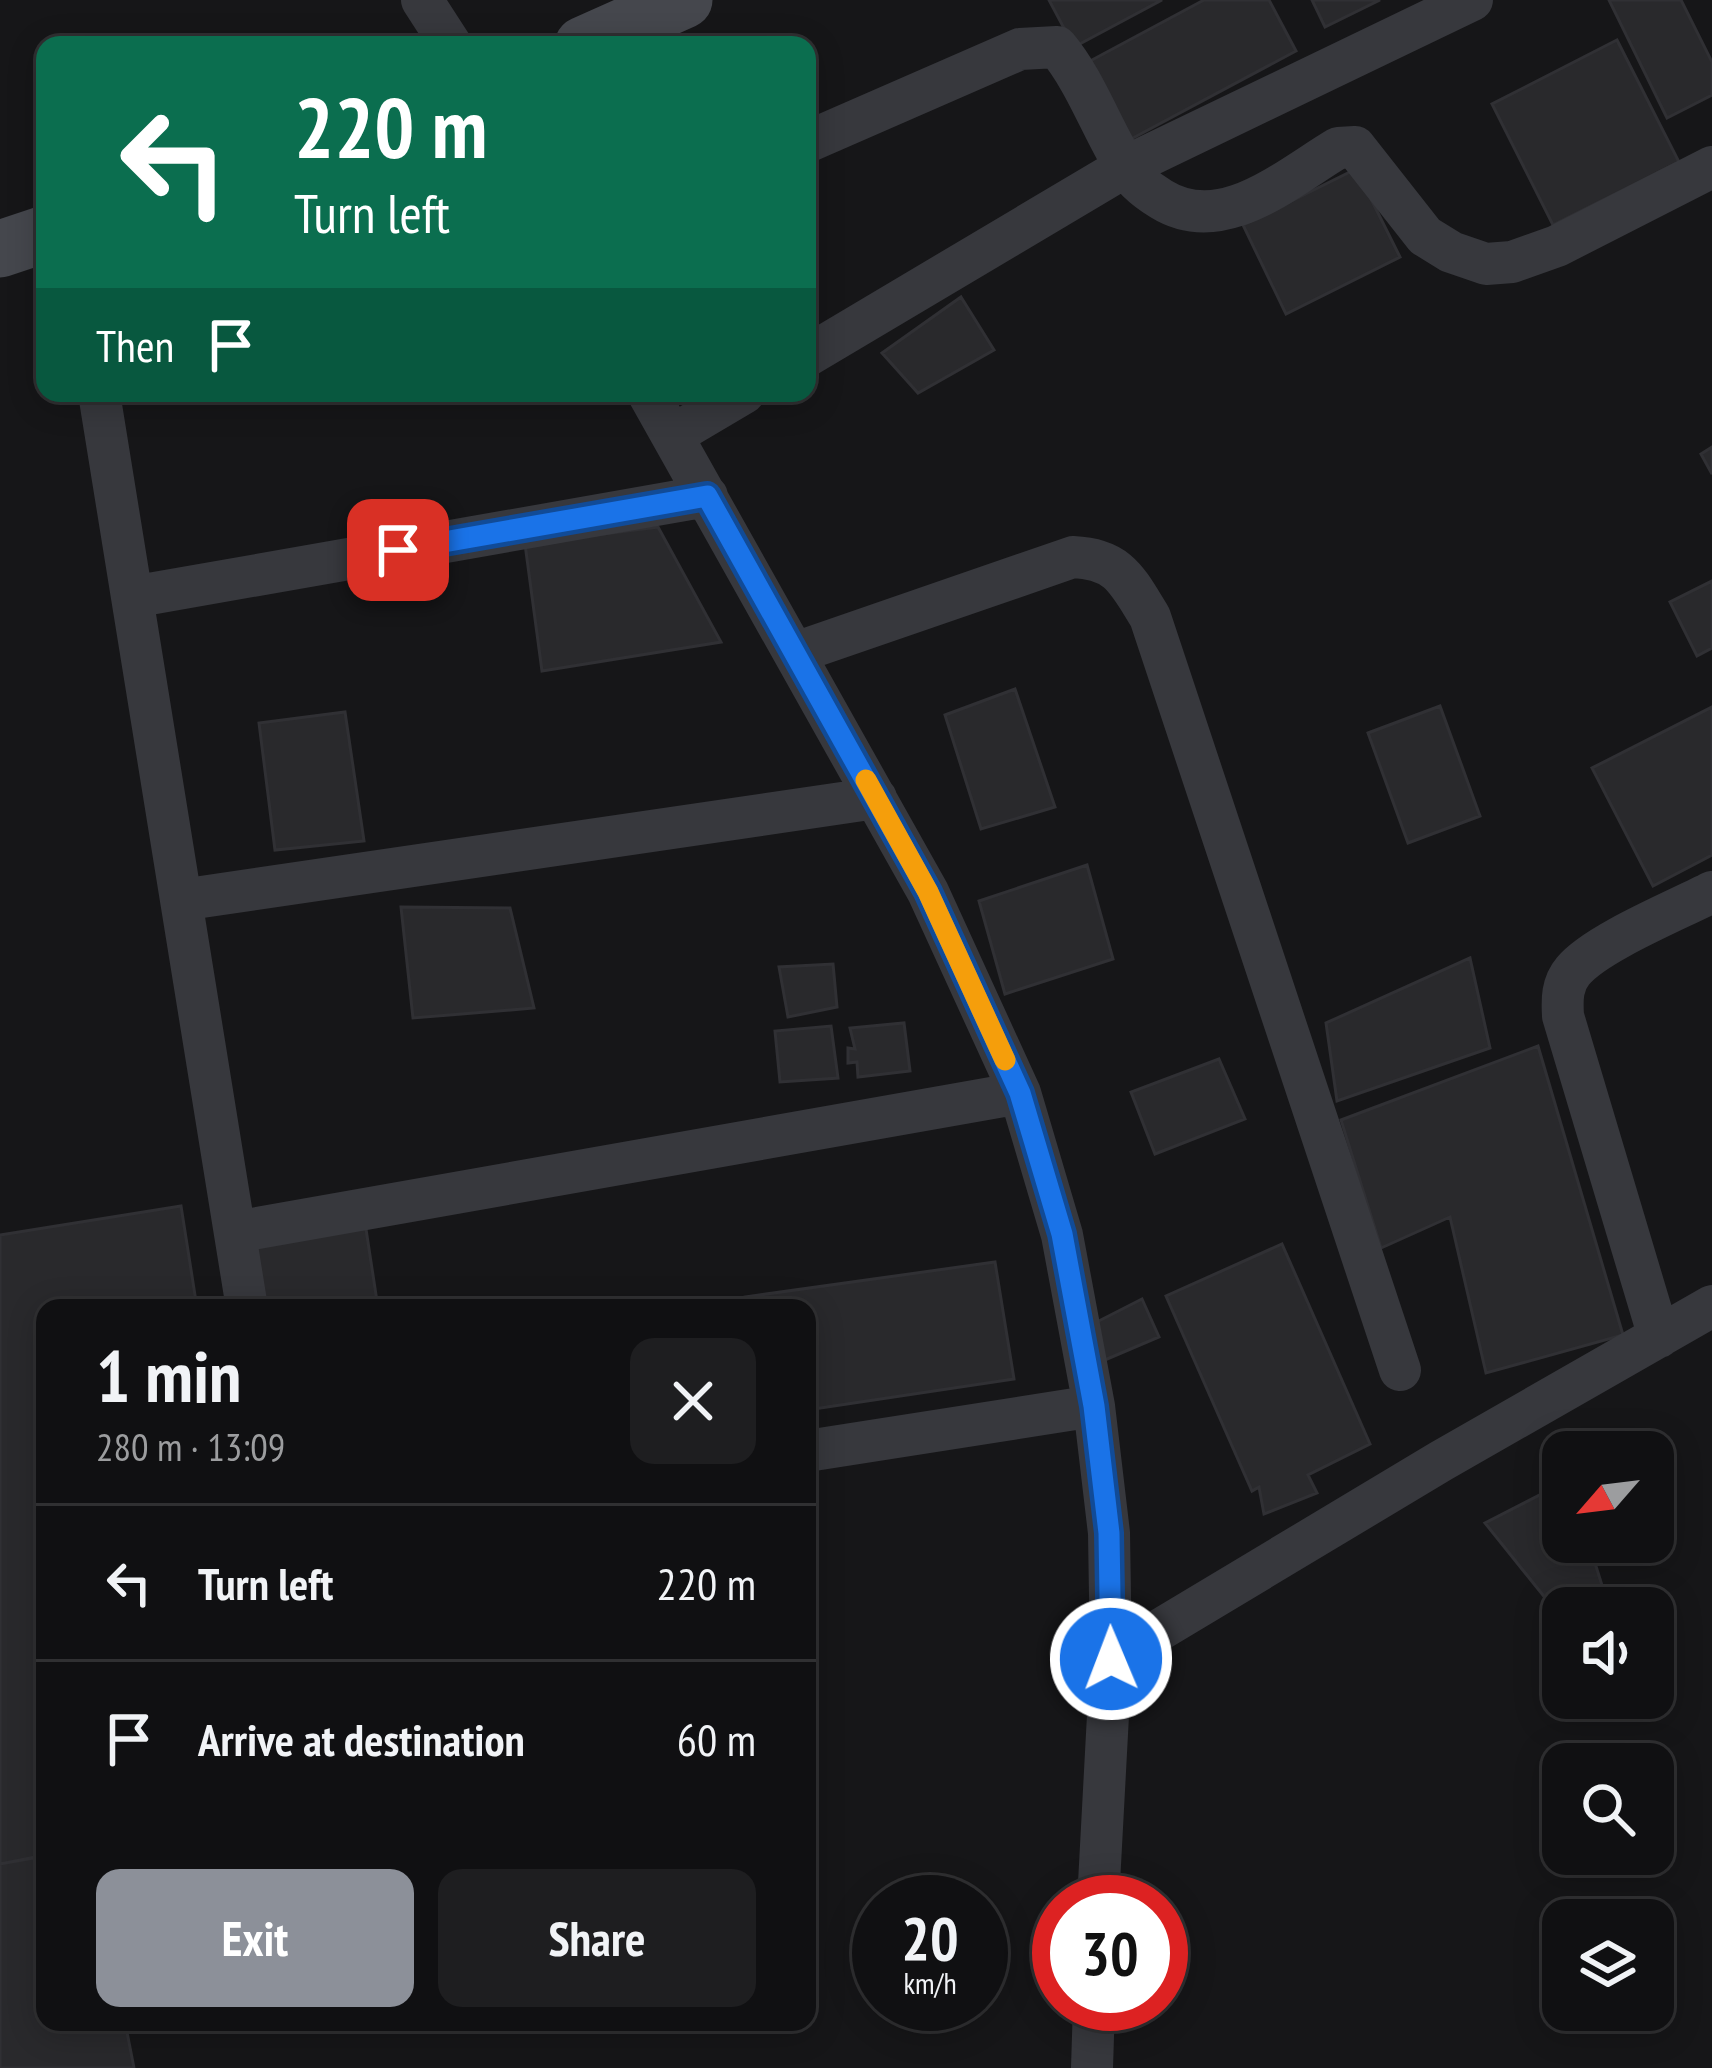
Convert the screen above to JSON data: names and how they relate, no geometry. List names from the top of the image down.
{
  "north": "bottom left",
  "page": {
    "turn": ["220 m", "Turn left"],
    "then": "Then",
    "heading": ["1 min", "280 m · 13:09"],
    "list": [
      {
        "name": "Turn left",
        "value": "220 m"
      },
      {
        "name": "Arrive at destination",
        "value": "60 m"
      }
    ],
    "buttons": ["Exit", "Share"],
    "speed": "20 km/h",
    "limit": "30"
  }
}
